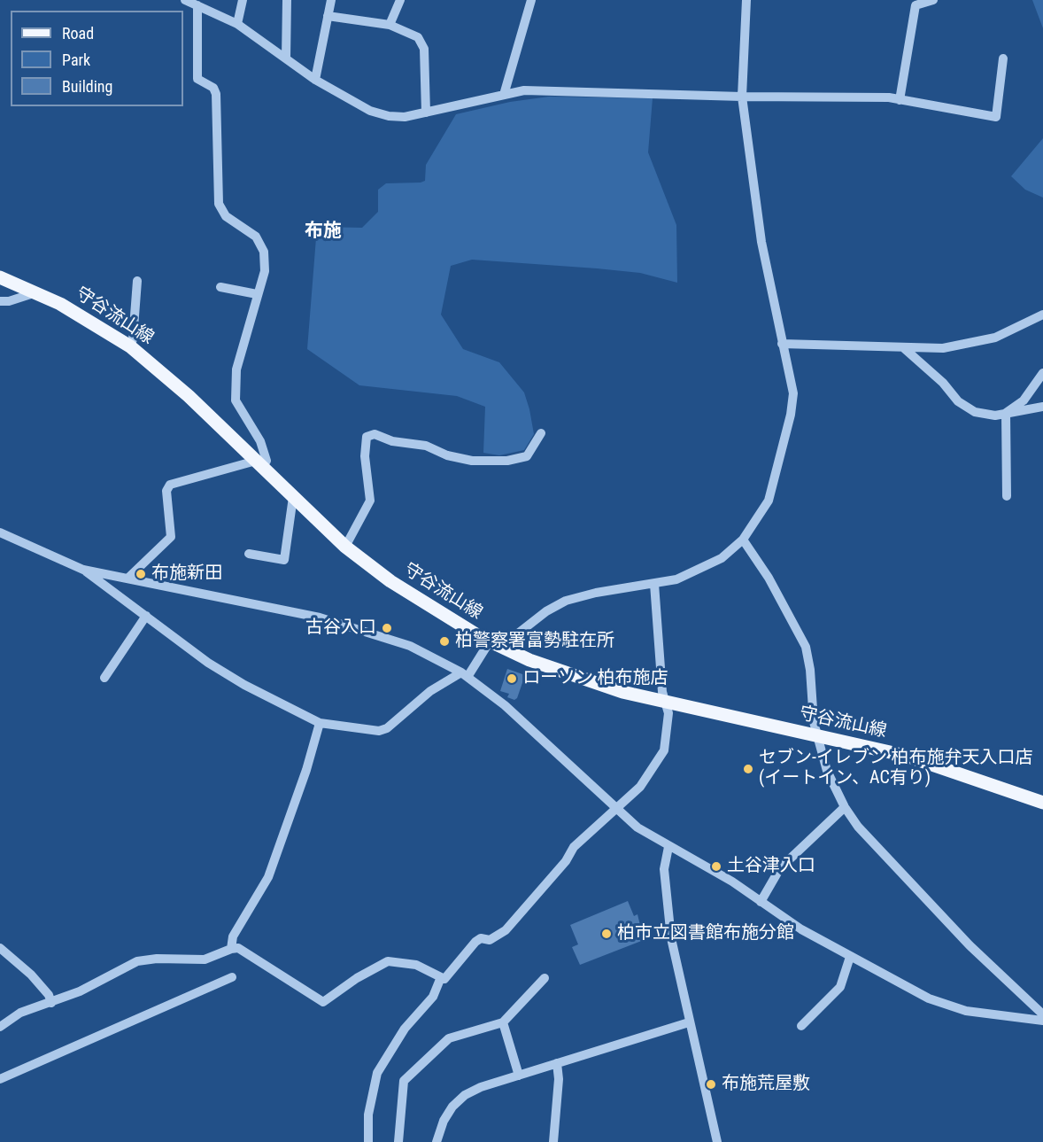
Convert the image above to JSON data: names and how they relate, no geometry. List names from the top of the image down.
{
  "streets": {
    "main road": ["守谷流山線"]
  },
  "districts": ["布施"],
  "places": [
    "布施新田",
    "古谷入口",
    "柏警察署富勢駐在所",
    "ローソン 柏布施店",
    "セブン-イレブン 柏布施弁天入口店 (イートイン、AC有り)",
    "土谷津入口",
    "柏市立図書館布施分館",
    "布施荒屋敷"
  ],
  "legend": ["Road", "Park", "Building"]
}
